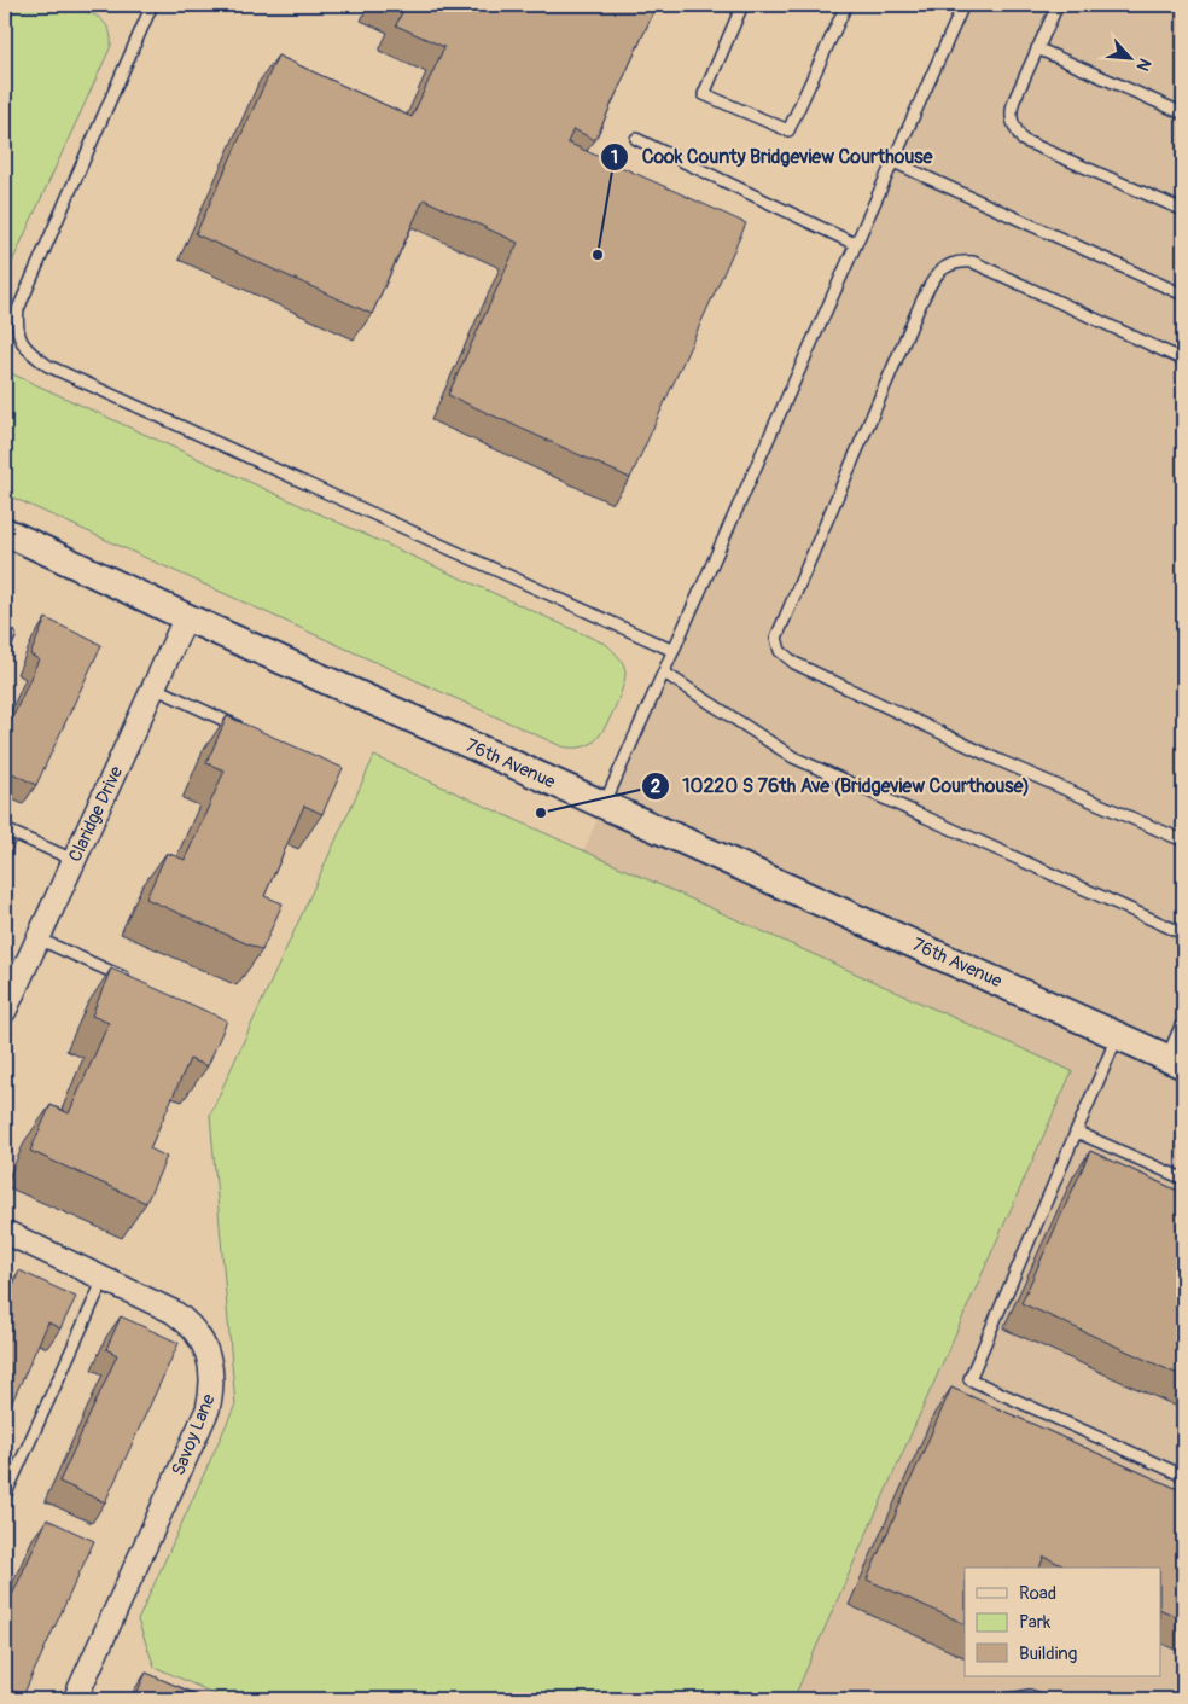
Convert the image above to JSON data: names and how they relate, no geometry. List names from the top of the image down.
{
  "streets": {
    "street": ["76th Avenue", "Claridge Drive", "Savoy Lane"]
  },
  "crossings": [
    ["76th Avenue", "Claridge Drive"]
  ],
  "places": ["Cook County Bridgeview Courthouse", "10220 S 76th Ave (Bridgeview Courthouse)"],
  "legend": ["Road", "Park", "Building"],
  "north": "bottom right"
}
